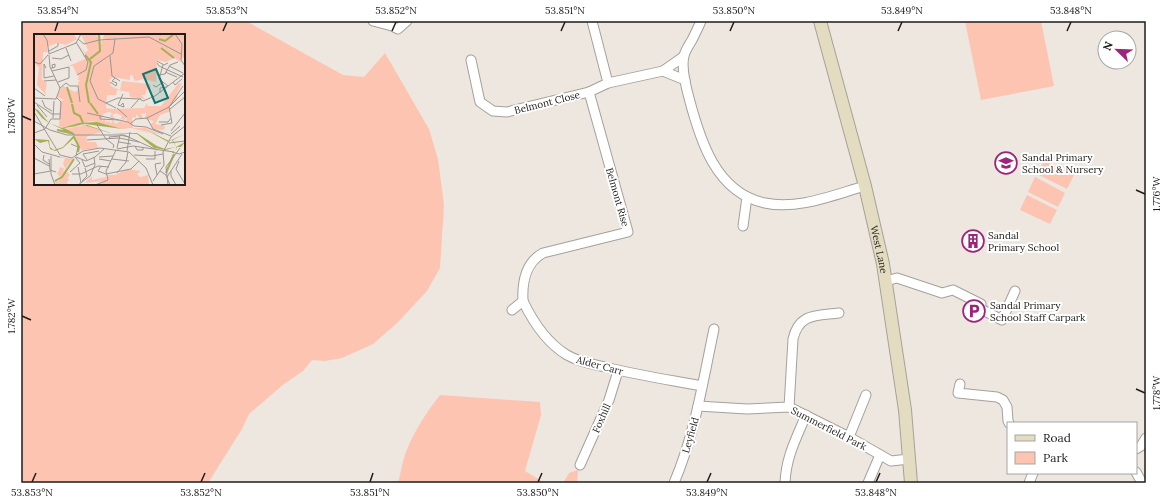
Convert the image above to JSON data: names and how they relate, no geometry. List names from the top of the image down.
{
  "streets": {
    "street": [
      "Belmont Close",
      "Belmont Rise",
      "West Lane",
      "Alder Carr",
      "Foxhill",
      "Summerfield Park",
      "Leyfield"
    ]
  },
  "crossings": [
    ["Belmont Close", "Belmont Rise"],
    ["Belmont Rise", "Alder Carr"],
    ["West Lane", "Summerfield Park"],
    ["Alder Carr", "Foxhill"],
    ["Alder Carr", "Leyfield"],
    ["Summerfield Park", "Leyfield"]
  ],
  "places": {
    "school or university": ["Sandal Primary School & Nursery"],
    "building": ["Sandal Primary School"],
    "parking": ["Sandal Primary School Staff Carpark"]
  },
  "legend": ["Road", "Park"],
  "north": "top left",
  "coordinates": [
    "53.854°N",
    "53.853°N",
    "53.852°N",
    "53.851°N",
    "53.850°N",
    "53.849°N",
    "53.848°N",
    "1.780°W",
    "1.776°W",
    "1.782°W",
    "1.778°W"
  ]
}
